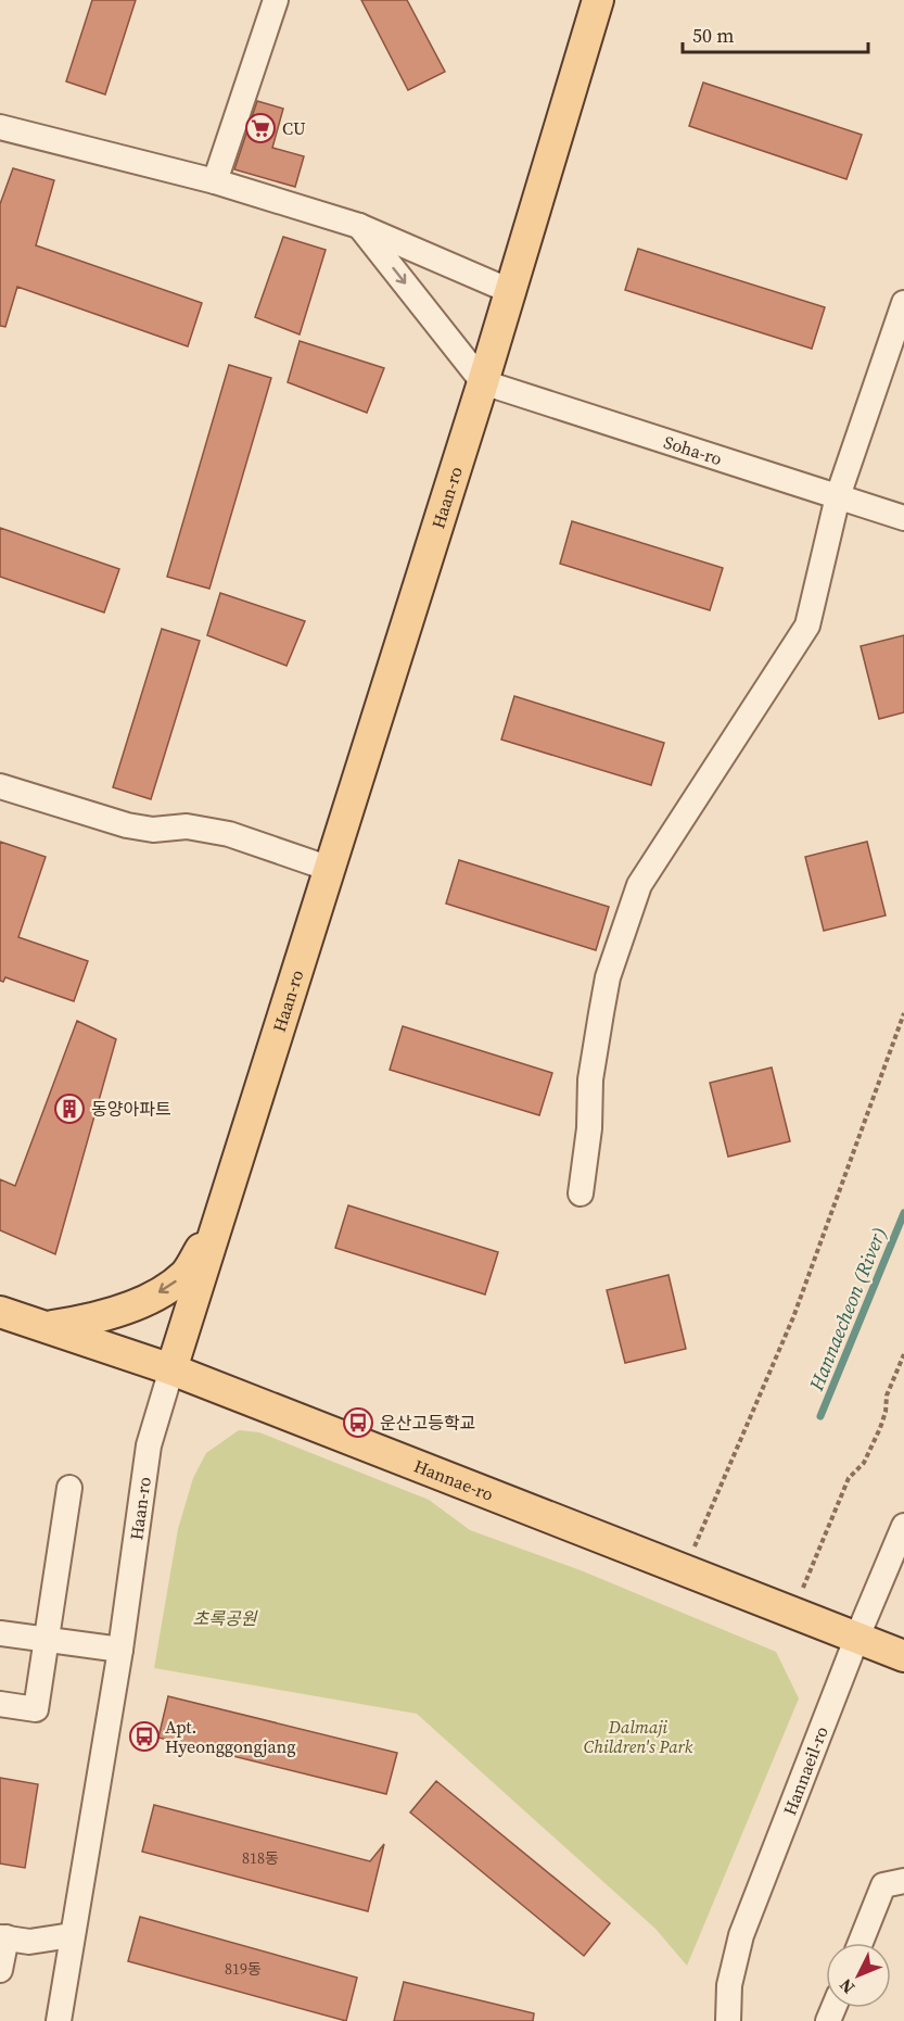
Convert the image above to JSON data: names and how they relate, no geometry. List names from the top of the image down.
{
  "streets": {
    "main road": ["Haan-ro", "Hannae-ro"],
    "street": ["Soha-ro", "Hannaeil-ro"]
  },
  "crossings": [
    ["Soha-ro", "Haan-ro"],
    ["Haan-ro", "Hannae-ro"],
    ["Hannae-ro", "Hannaeil-ro"]
  ],
  "water": ["Hannaecheon (River)"],
  "parks": ["초록공원", "Dalmaji Children's Park"],
  "places": {
    "supermarket": ["CU"],
    "building": ["동양아파트"],
    "bus stop": ["운산고등학교", "Apt. Hyeonggongjang"]
  },
  "house_numbers": ["818동", "819동"],
  "scale_bar": "50 m",
  "north": "bottom left"
}
